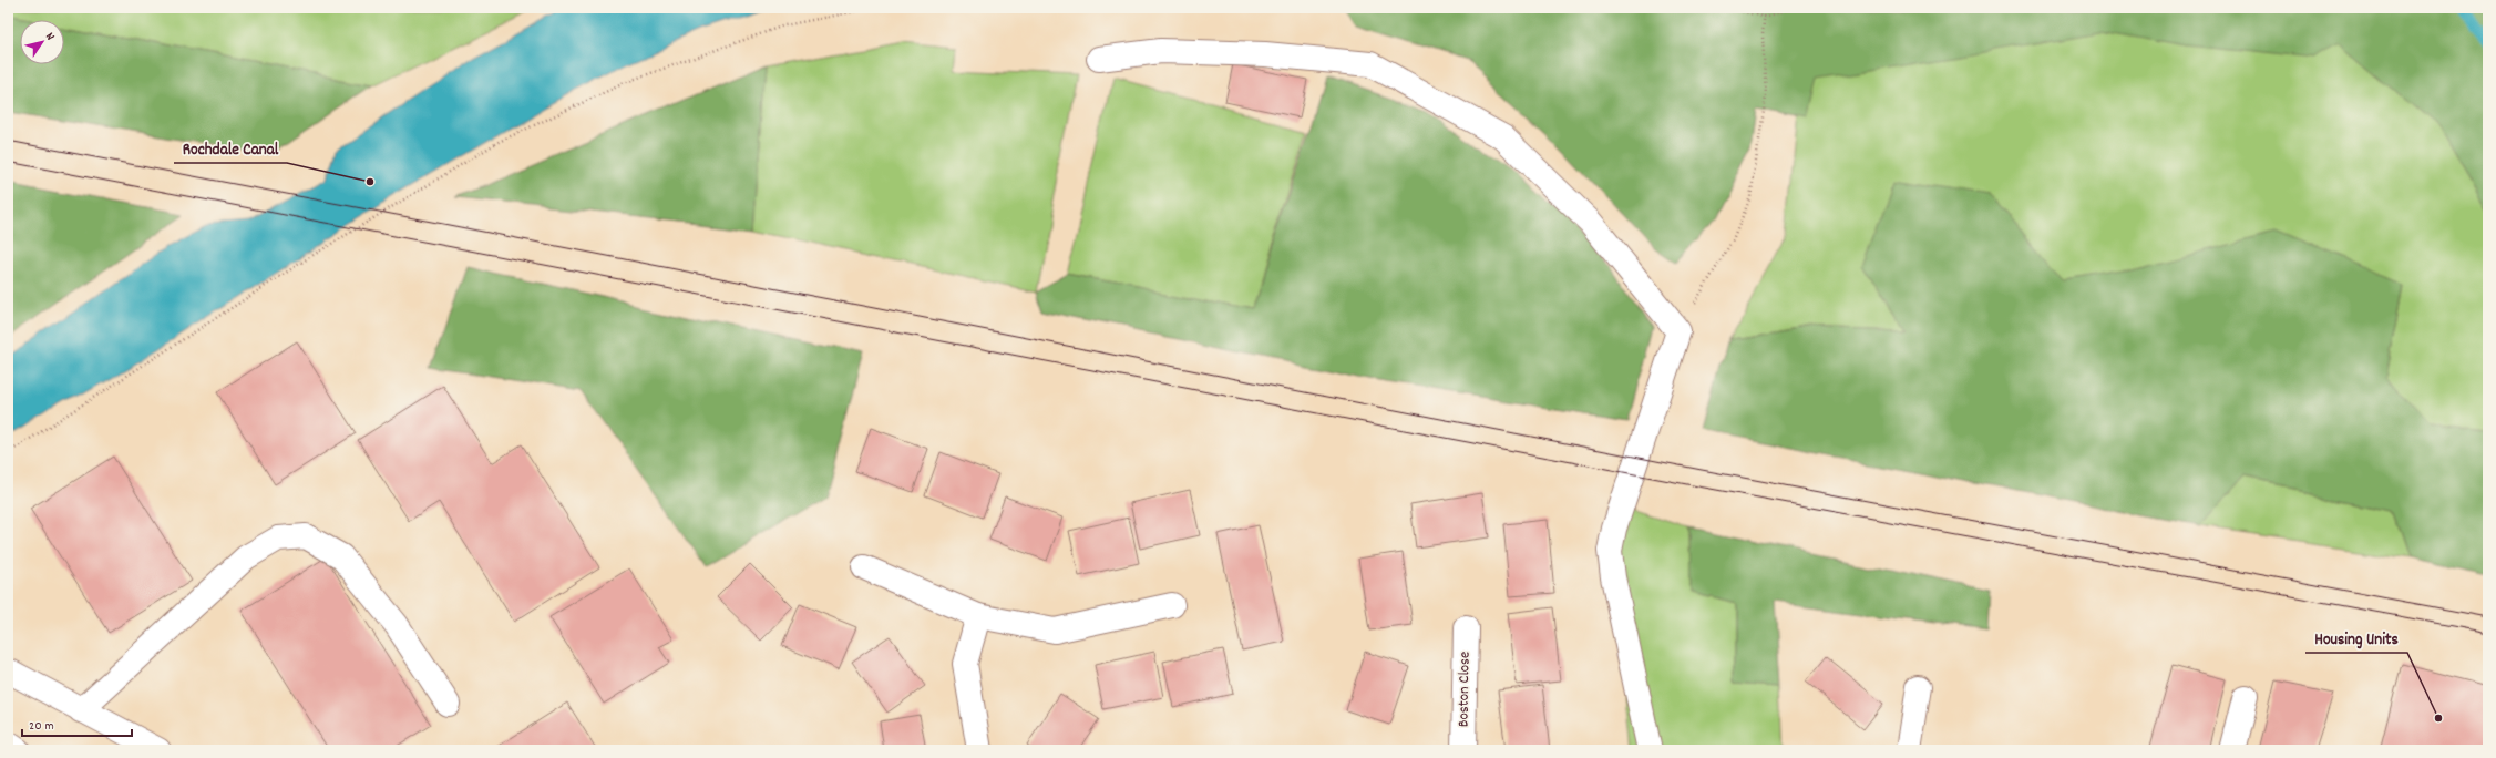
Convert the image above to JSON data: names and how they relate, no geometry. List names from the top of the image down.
{
  "streets": {
    "street": ["Boston Close"]
  },
  "places": ["Rochdale Canal", "Housing Units"],
  "scale_bar": "20 m",
  "north": "top right"
}
